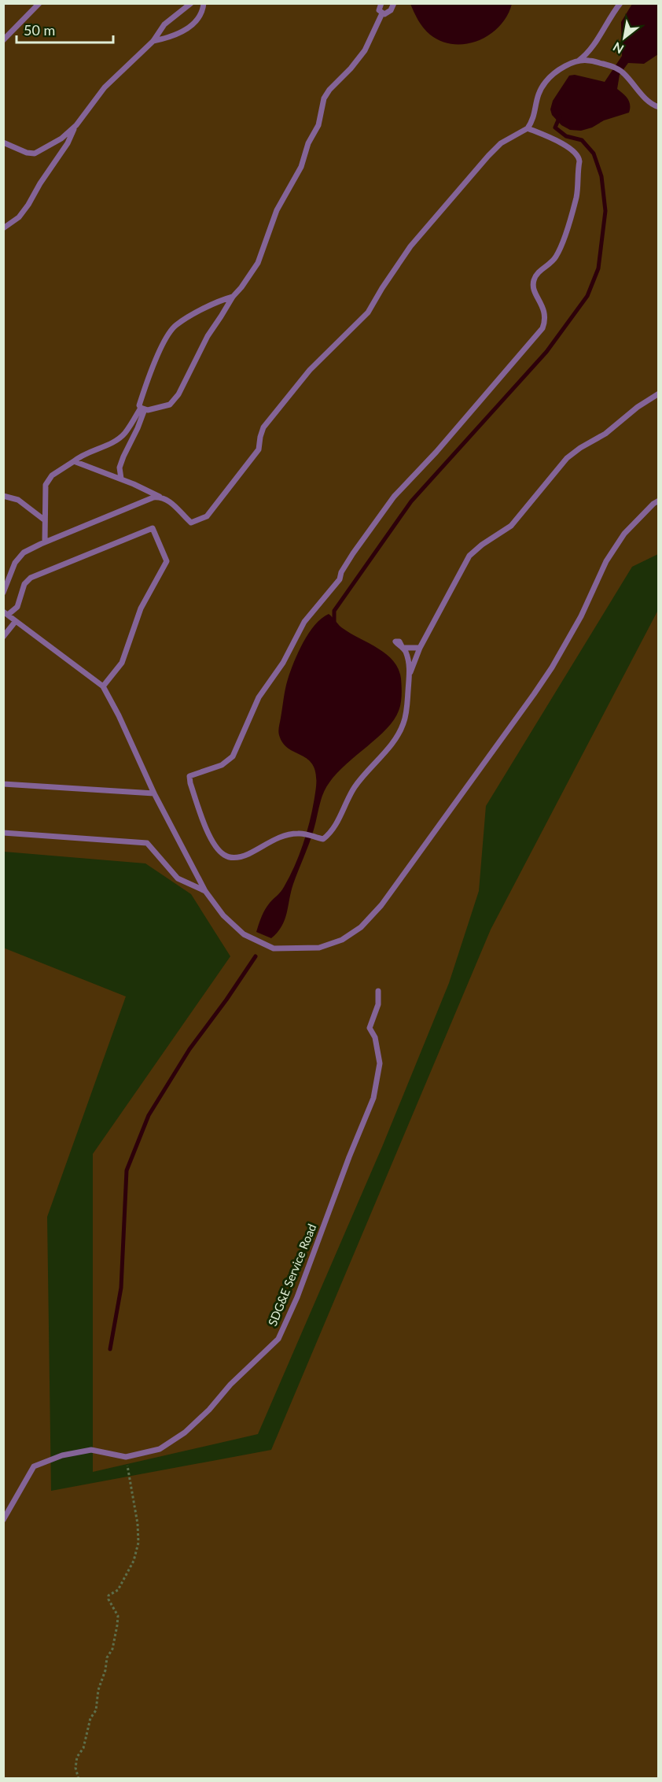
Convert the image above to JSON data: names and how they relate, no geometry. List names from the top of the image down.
{
  "streets": {
    "lane": ["SDG&E Service Road"]
  },
  "scale_bar": "50 m",
  "north": "bottom left"
}
